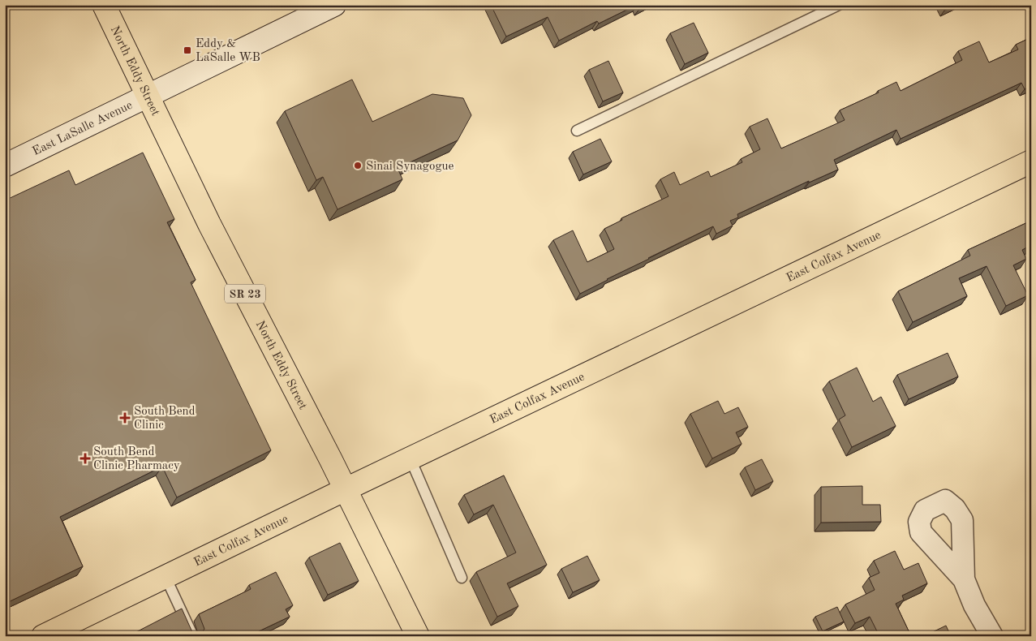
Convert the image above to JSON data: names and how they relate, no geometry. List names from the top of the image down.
{
  "streets": {
    "main road": ["North Eddy Street", "East Colfax Avenue", "SR 23"],
    "street": ["East LaSalle Avenue"]
  },
  "crossings": [
    ["North Eddy Street", "East LaSalle Avenue"],
    ["North Eddy Street", "East Colfax Avenue"]
  ],
  "places": {
    "transit": ["Eddy & LaSalle WB"],
    "other": ["Sinai Synagogue"],
    "health": ["South Bend Clinic", "South Bend Clinic Pharmacy"]
  }
}
